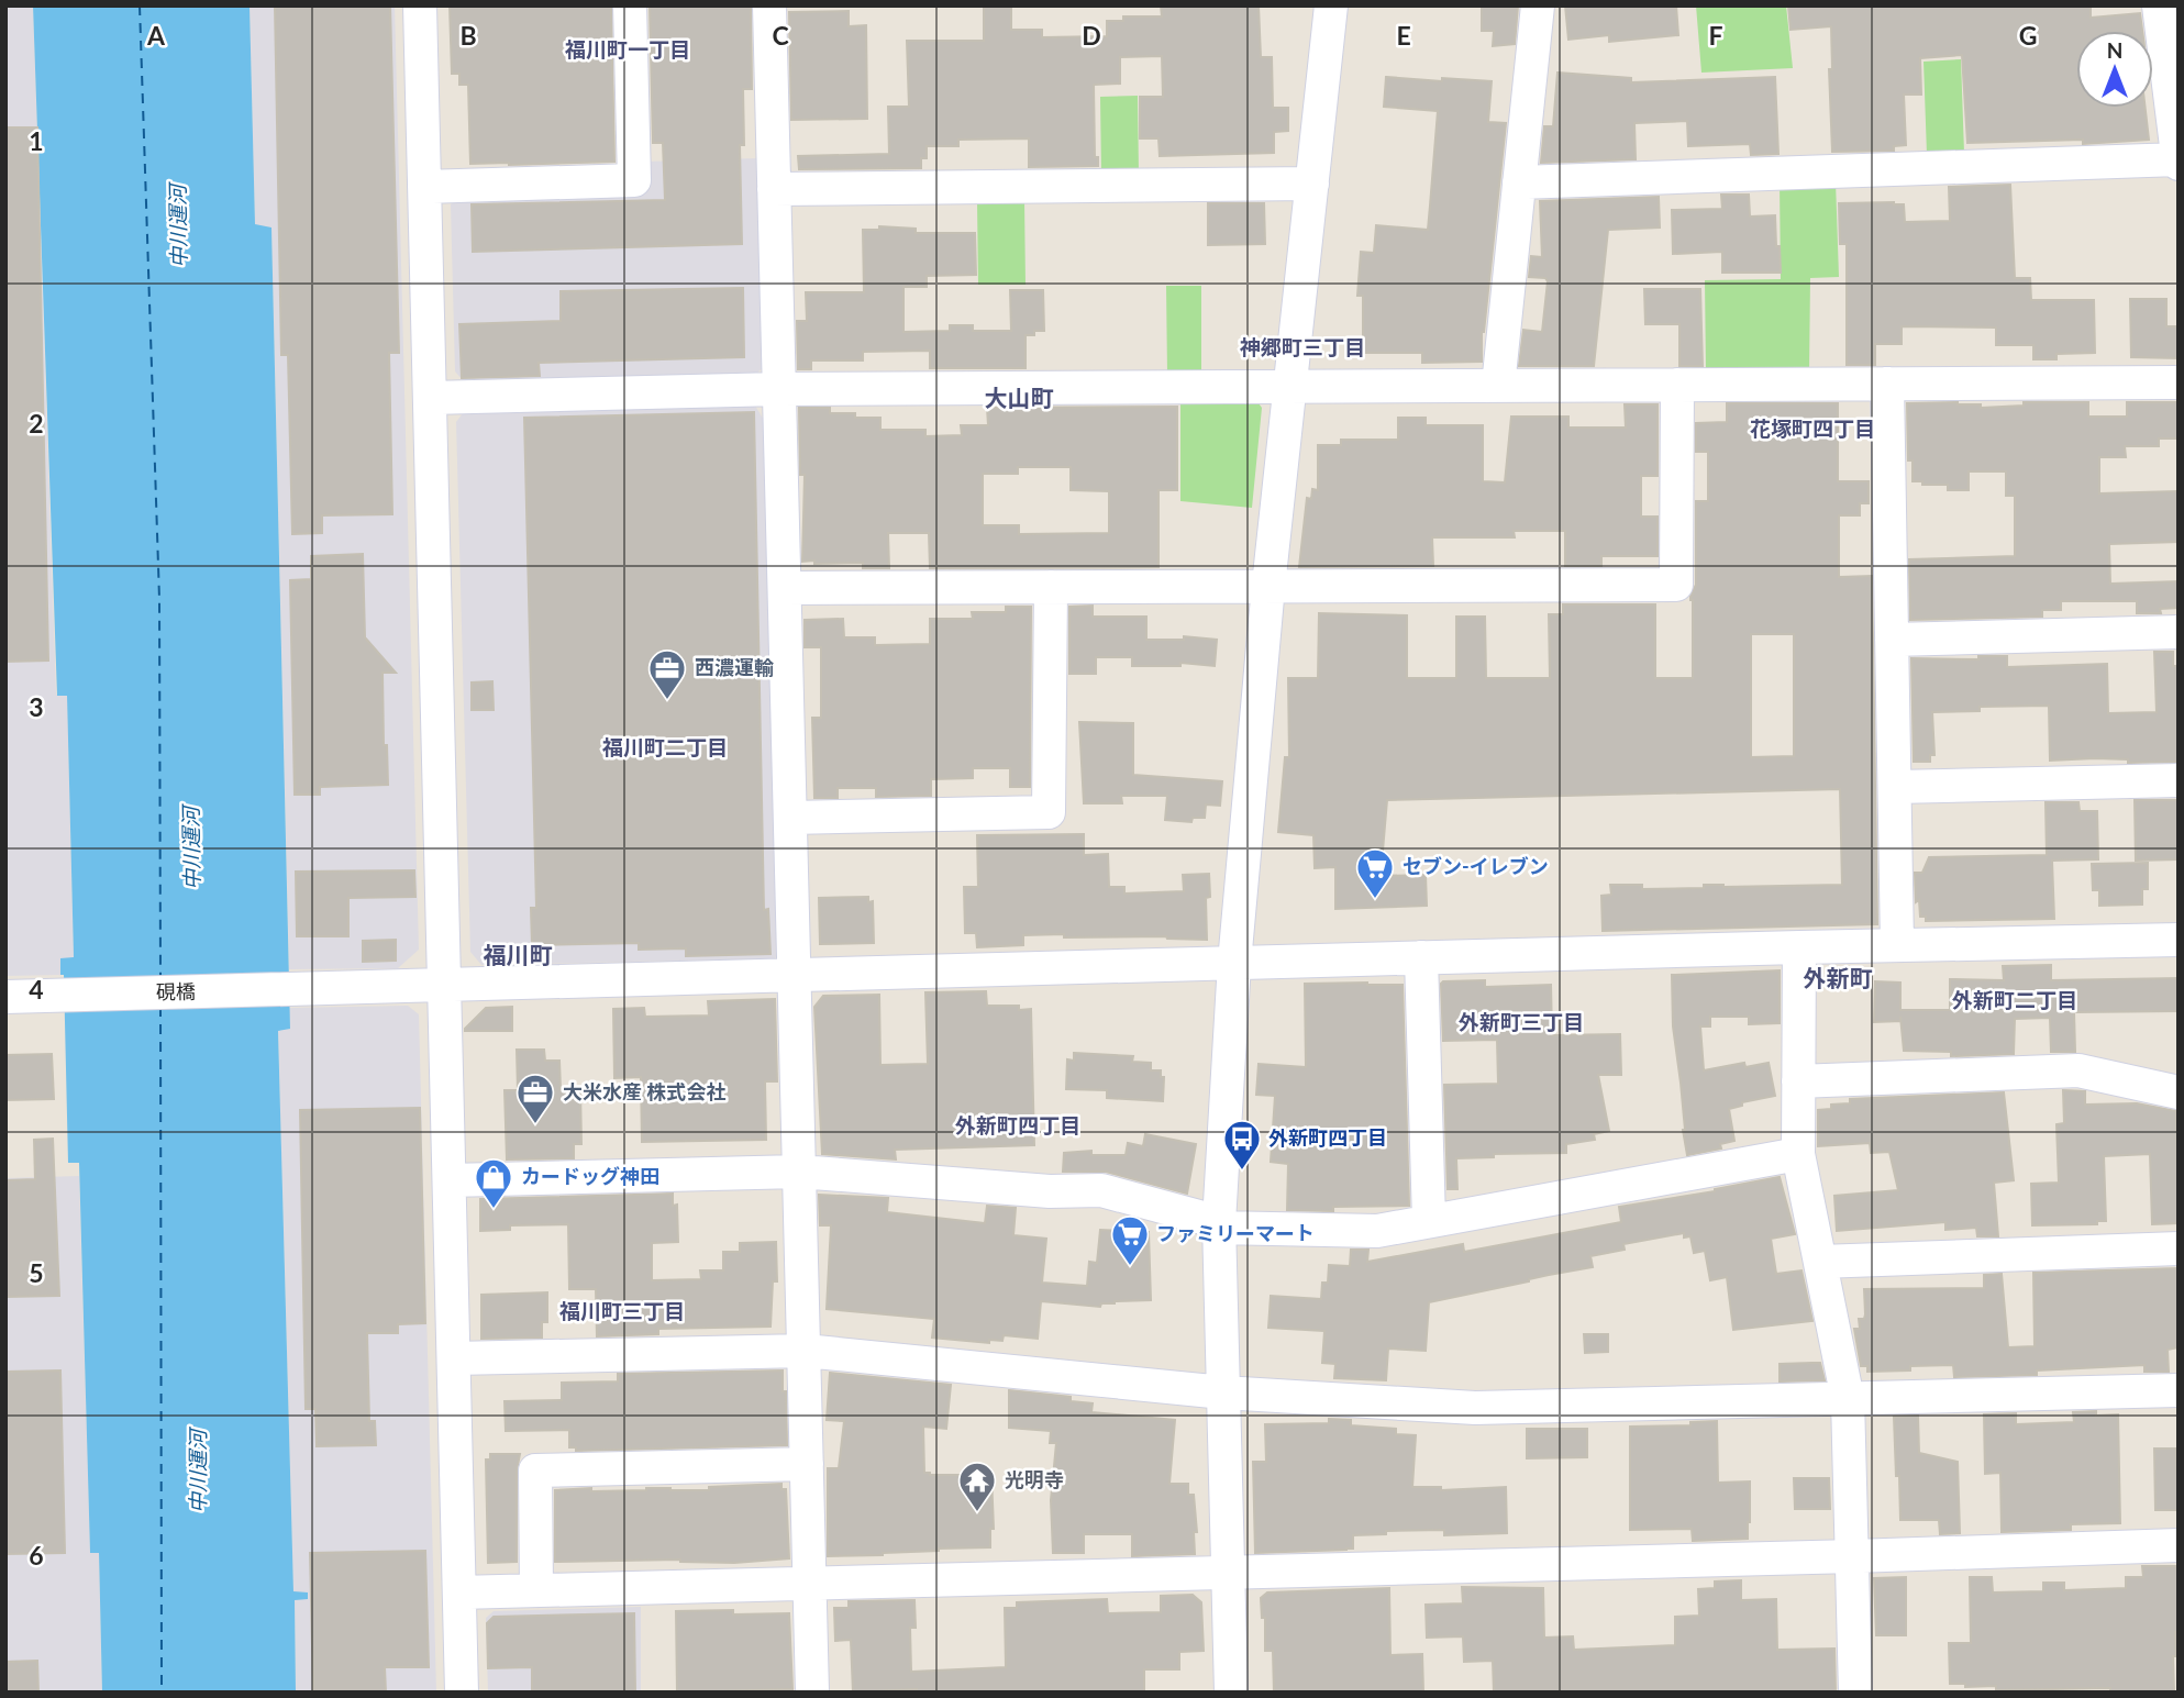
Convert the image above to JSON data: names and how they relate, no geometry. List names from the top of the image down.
{
  "streets": {
    "street": ["硯橋"]
  },
  "districts": [
    "福川町一丁目",
    "神郷町三丁目",
    "大山町",
    "花塚町四丁目",
    "福川町二丁目",
    "福川町",
    "外新町",
    "外新町二丁目",
    "外新町三丁目",
    "外新町四丁目",
    "福川町三丁目"
  ],
  "water": ["中川運河"],
  "places": {
    "office": ["西濃運輸", "大米水産 株式会社"],
    "supermarket": ["セブン-イレブン", "ファミリーマート"],
    "bus stop": ["外新町四丁目"],
    "shop": ["カードッグ神田"],
    "temple": ["光明寺"]
  },
  "north": "top",
  "grid": {
    "columns": [
      "A",
      "B",
      "C",
      "D",
      "E",
      "F",
      "G"
    ],
    "rows": [
      "1",
      "2",
      "3",
      "4",
      "5",
      "6"
    ]
  }
}
